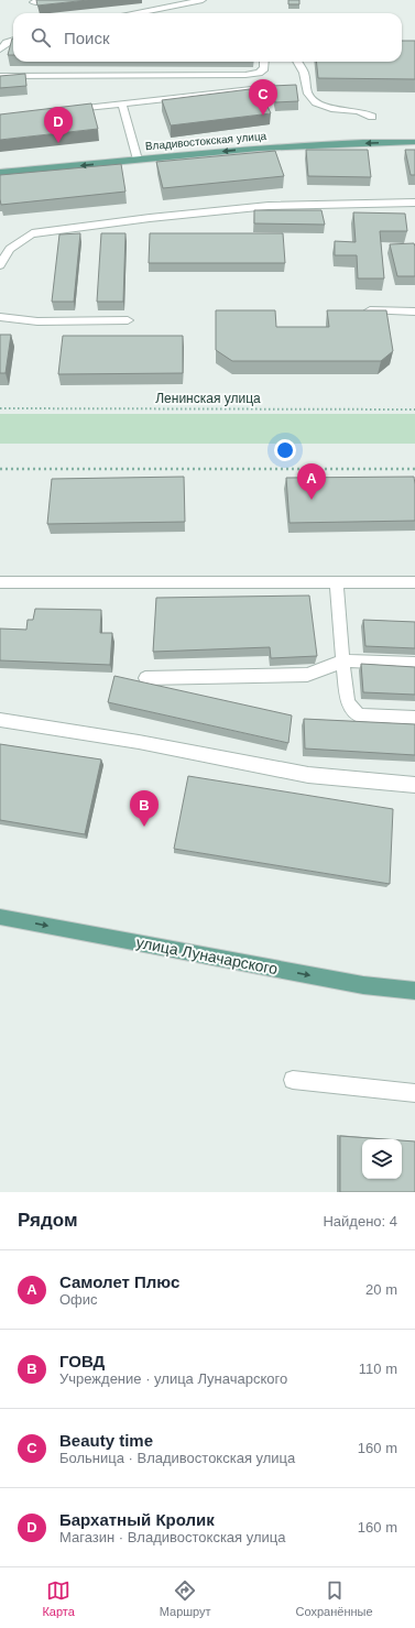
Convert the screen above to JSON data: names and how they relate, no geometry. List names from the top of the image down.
{
  "streets": {
    "main road": ["Владивостокская улица", "улица Луначарского"],
    "path": ["Ленинская улица"]
  },
  "one_way": ["Владивостокская улица", "улица Луначарского"],
  "page": {
    "search": "Поиск",
    "pins": [
      "C",
      "D",
      "A",
      "B"
    ],
    "heading": ["Рядом", "Найдено: 4"],
    "list": [
      {
        "mark": "A",
        "name": "Самолет Плюс",
        "note": "Офис",
        "value": "20 m"
      },
      {
        "mark": "B",
        "name": "ГОВД",
        "note": "Учреждение · улица Луначарского",
        "value": "110 m"
      },
      {
        "mark": "C",
        "name": "Beauty time",
        "note": "Больница · Владивостокская улица",
        "value": "160 m"
      },
      {
        "mark": "D",
        "name": "Бархатный Кролик",
        "note": "Магазин · Владивостокская улица",
        "value": "160 m"
      }
    ],
    "nav": ["Карта", "Маршрут", "Сохранённые"]
  }
}
